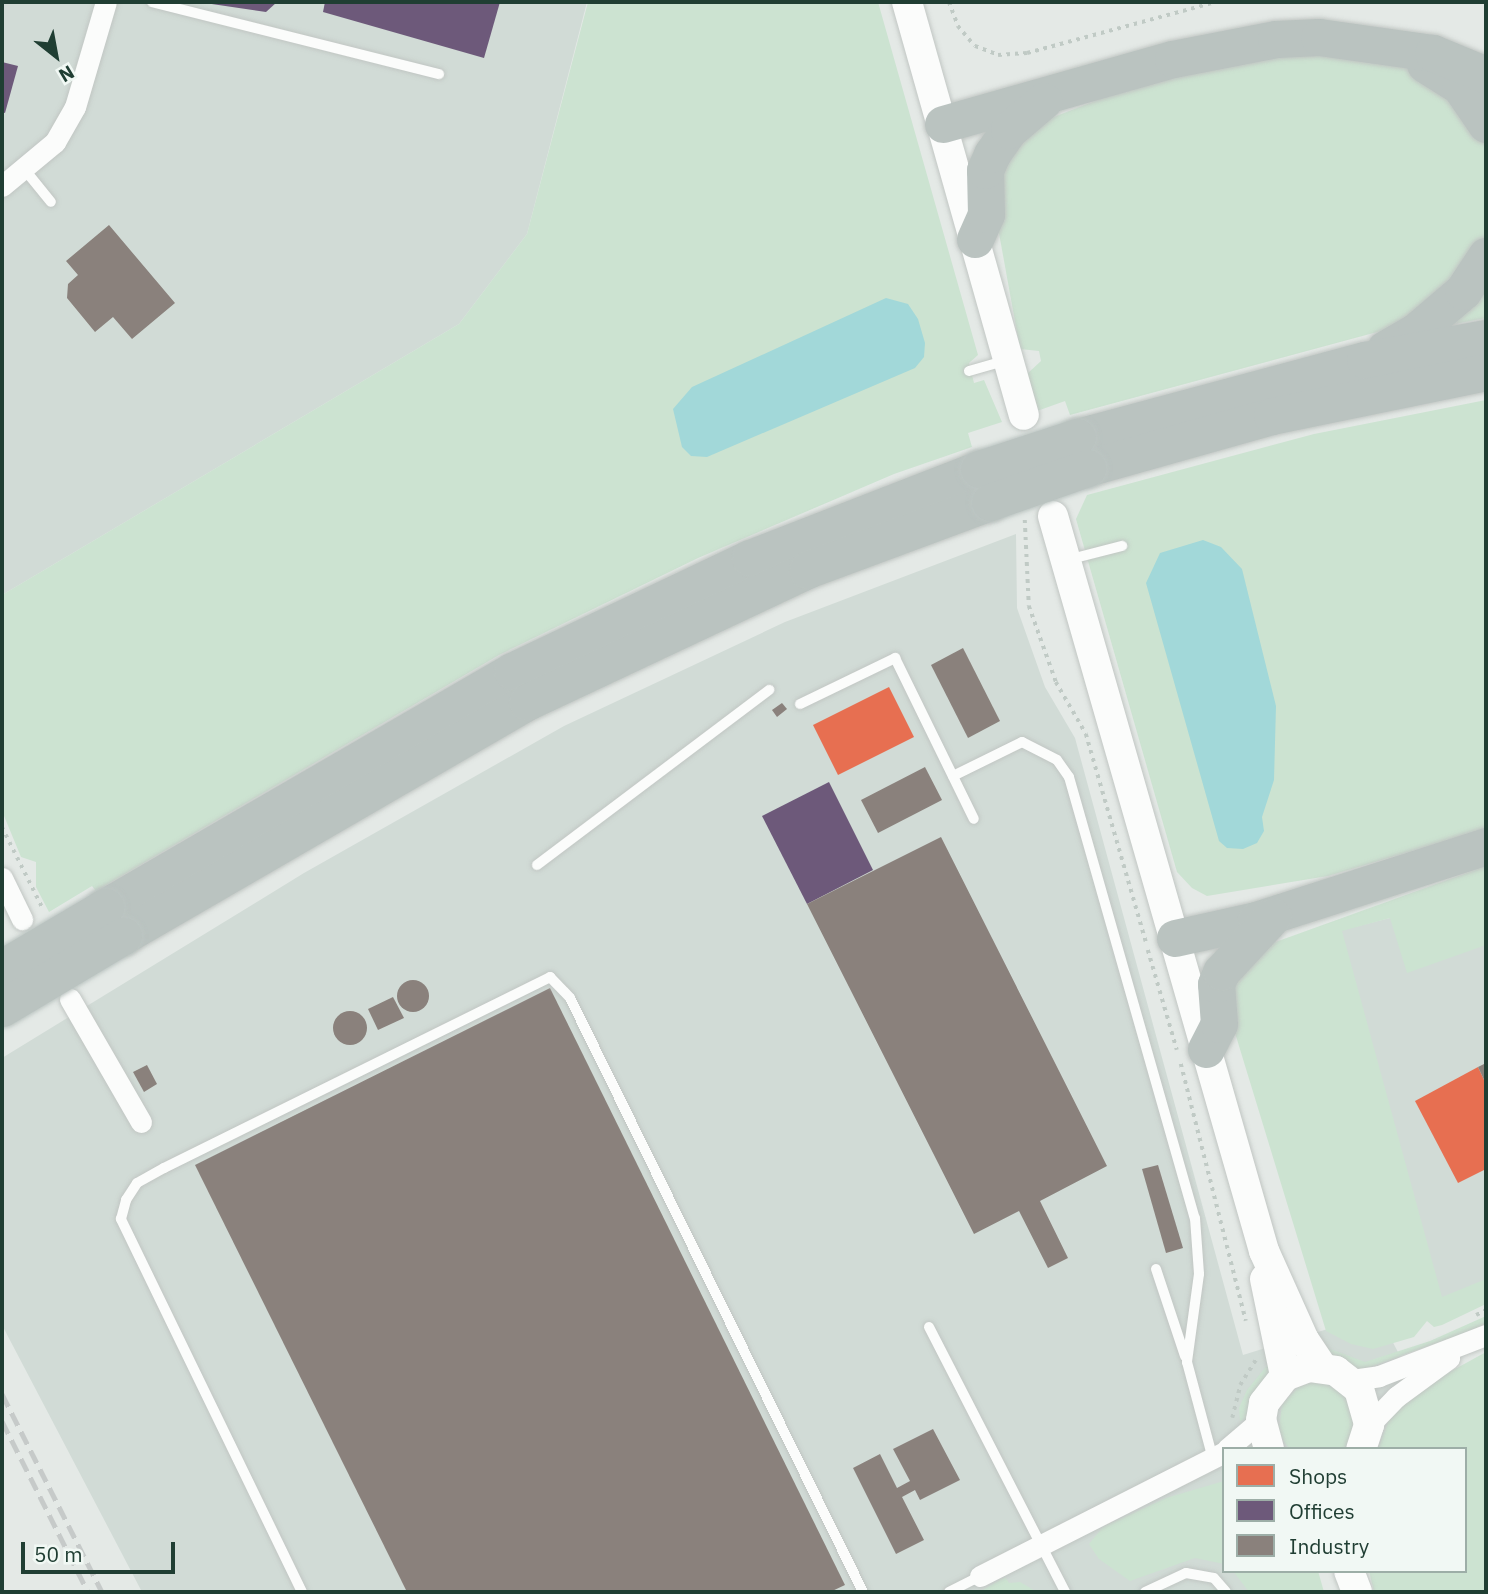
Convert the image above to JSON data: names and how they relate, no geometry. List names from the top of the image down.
{
  "legend": ["Shops", "Offices", "Industry"],
  "scale_bar": "50 m",
  "north": "bottom right"
}
